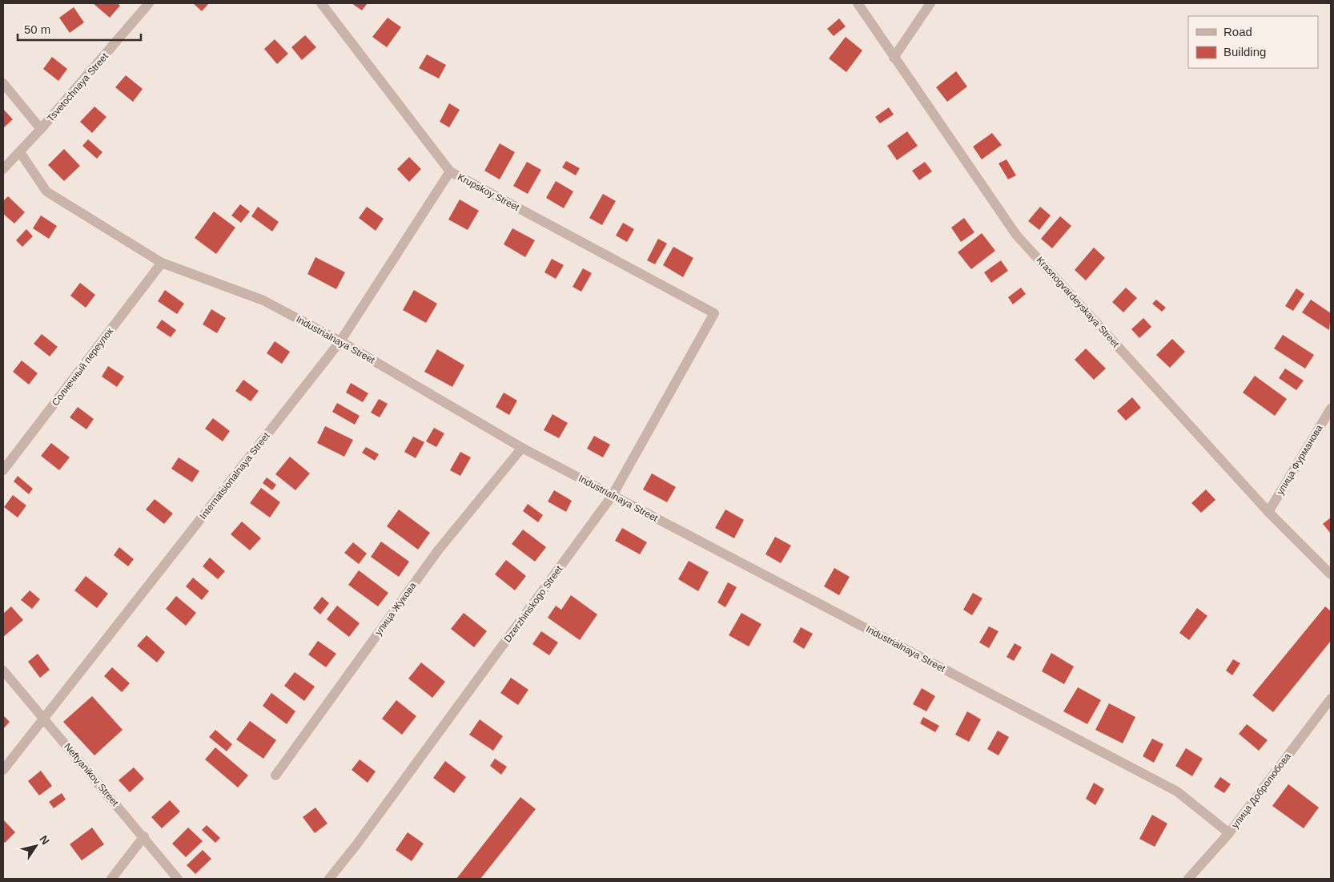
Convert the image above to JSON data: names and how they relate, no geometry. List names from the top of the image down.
{
  "streets": {
    "street": [
      "Tsvetochnaya Street",
      "Krupskoy Street",
      "Krasnogvardeyskaya Street",
      "Industrialnaya Street",
      "Солнечный переулок",
      "улица Фурманова",
      "Internatsionalnaya Street",
      "Dzerzhinskogo Street",
      "улица Жукова",
      "Neftyanikov Street",
      "улица Добролюбова"
    ]
  },
  "crossings": [
    ["Tsvetochnaya Street", "Industrialnaya Street"],
    ["Krupskoy Street", "Internatsionalnaya Street"],
    ["Krupskoy Street", "Dzerzhinskogo Street"],
    ["Krasnogvardeyskaya Street", "улица Фурманова"],
    ["Industrialnaya Street", "Солнечный переулок"],
    ["Industrialnaya Street", "Internatsionalnaya Street"],
    ["Industrialnaya Street", "Dzerzhinskogo Street"],
    ["Industrialnaya Street", "улица Жукова"],
    ["Industrialnaya Street", "улица Добролюбова"],
    ["Internatsionalnaya Street", "Neftyanikov Street"]
  ],
  "legend": ["Road", "Building"],
  "scale_bar": "50 m",
  "north": "top right"
}
